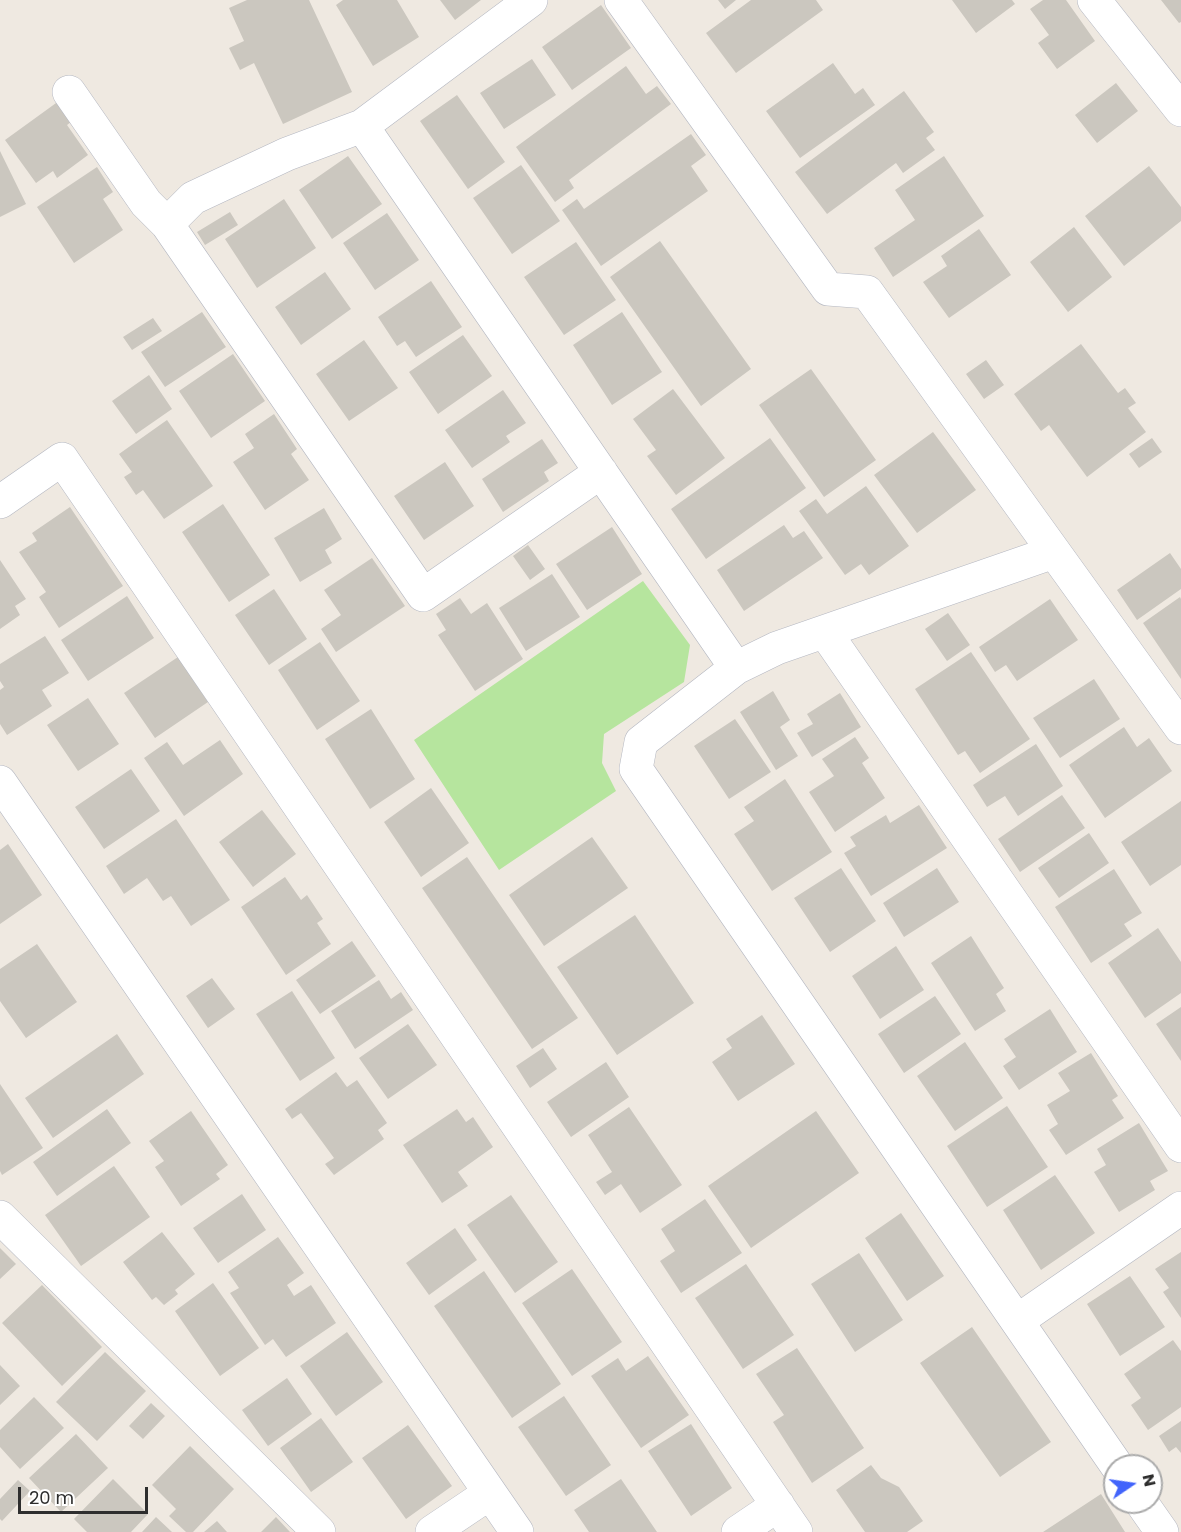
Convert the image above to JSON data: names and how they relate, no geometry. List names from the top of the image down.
{
  "scale_bar": "20 m",
  "north": "right"
}
